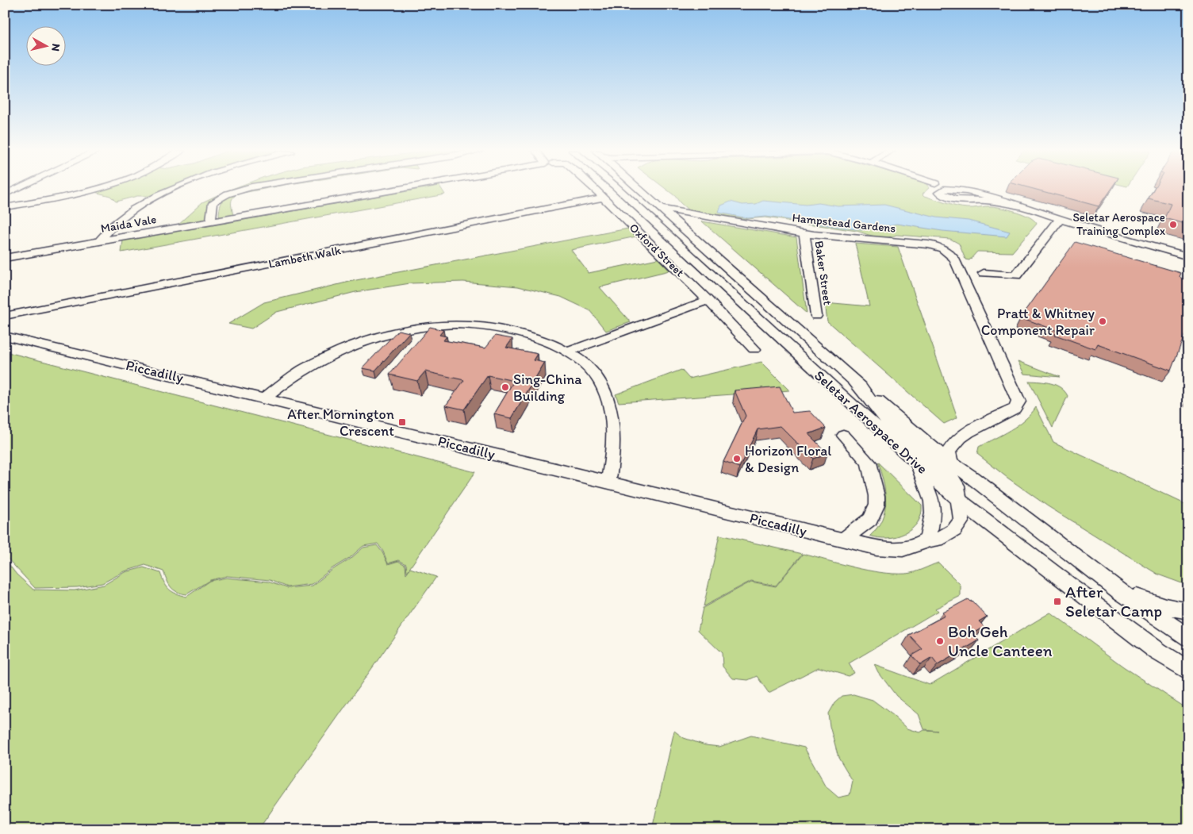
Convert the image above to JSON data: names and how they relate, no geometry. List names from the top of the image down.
{
  "streets": {
    "street": [
      "Hampstead Gardens",
      "Maida Vale",
      "Oxford Street",
      "Lambeth Walk",
      "Baker Street",
      "Piccadilly",
      "Seletar Aerospace Drive"
    ]
  },
  "crossings": [
    ["Hampstead Gardens", "Baker Street"],
    ["Hampstead Gardens", "Seletar Aerospace Drive"],
    ["Oxford Street", "Lambeth Walk"],
    ["Piccadilly", "Seletar Aerospace Drive"]
  ],
  "places": {
    "other": [
      "Seletar Aerospace Training Complex",
      "Pratt & Whitney Component Repair",
      "Sing-China Building",
      "Horizon Floral & Design",
      "Boh Geh Uncle Canteen"
    ],
    "transit": ["After Mornington Crescent", "After Seletar Camp"]
  },
  "north": "right"
}
